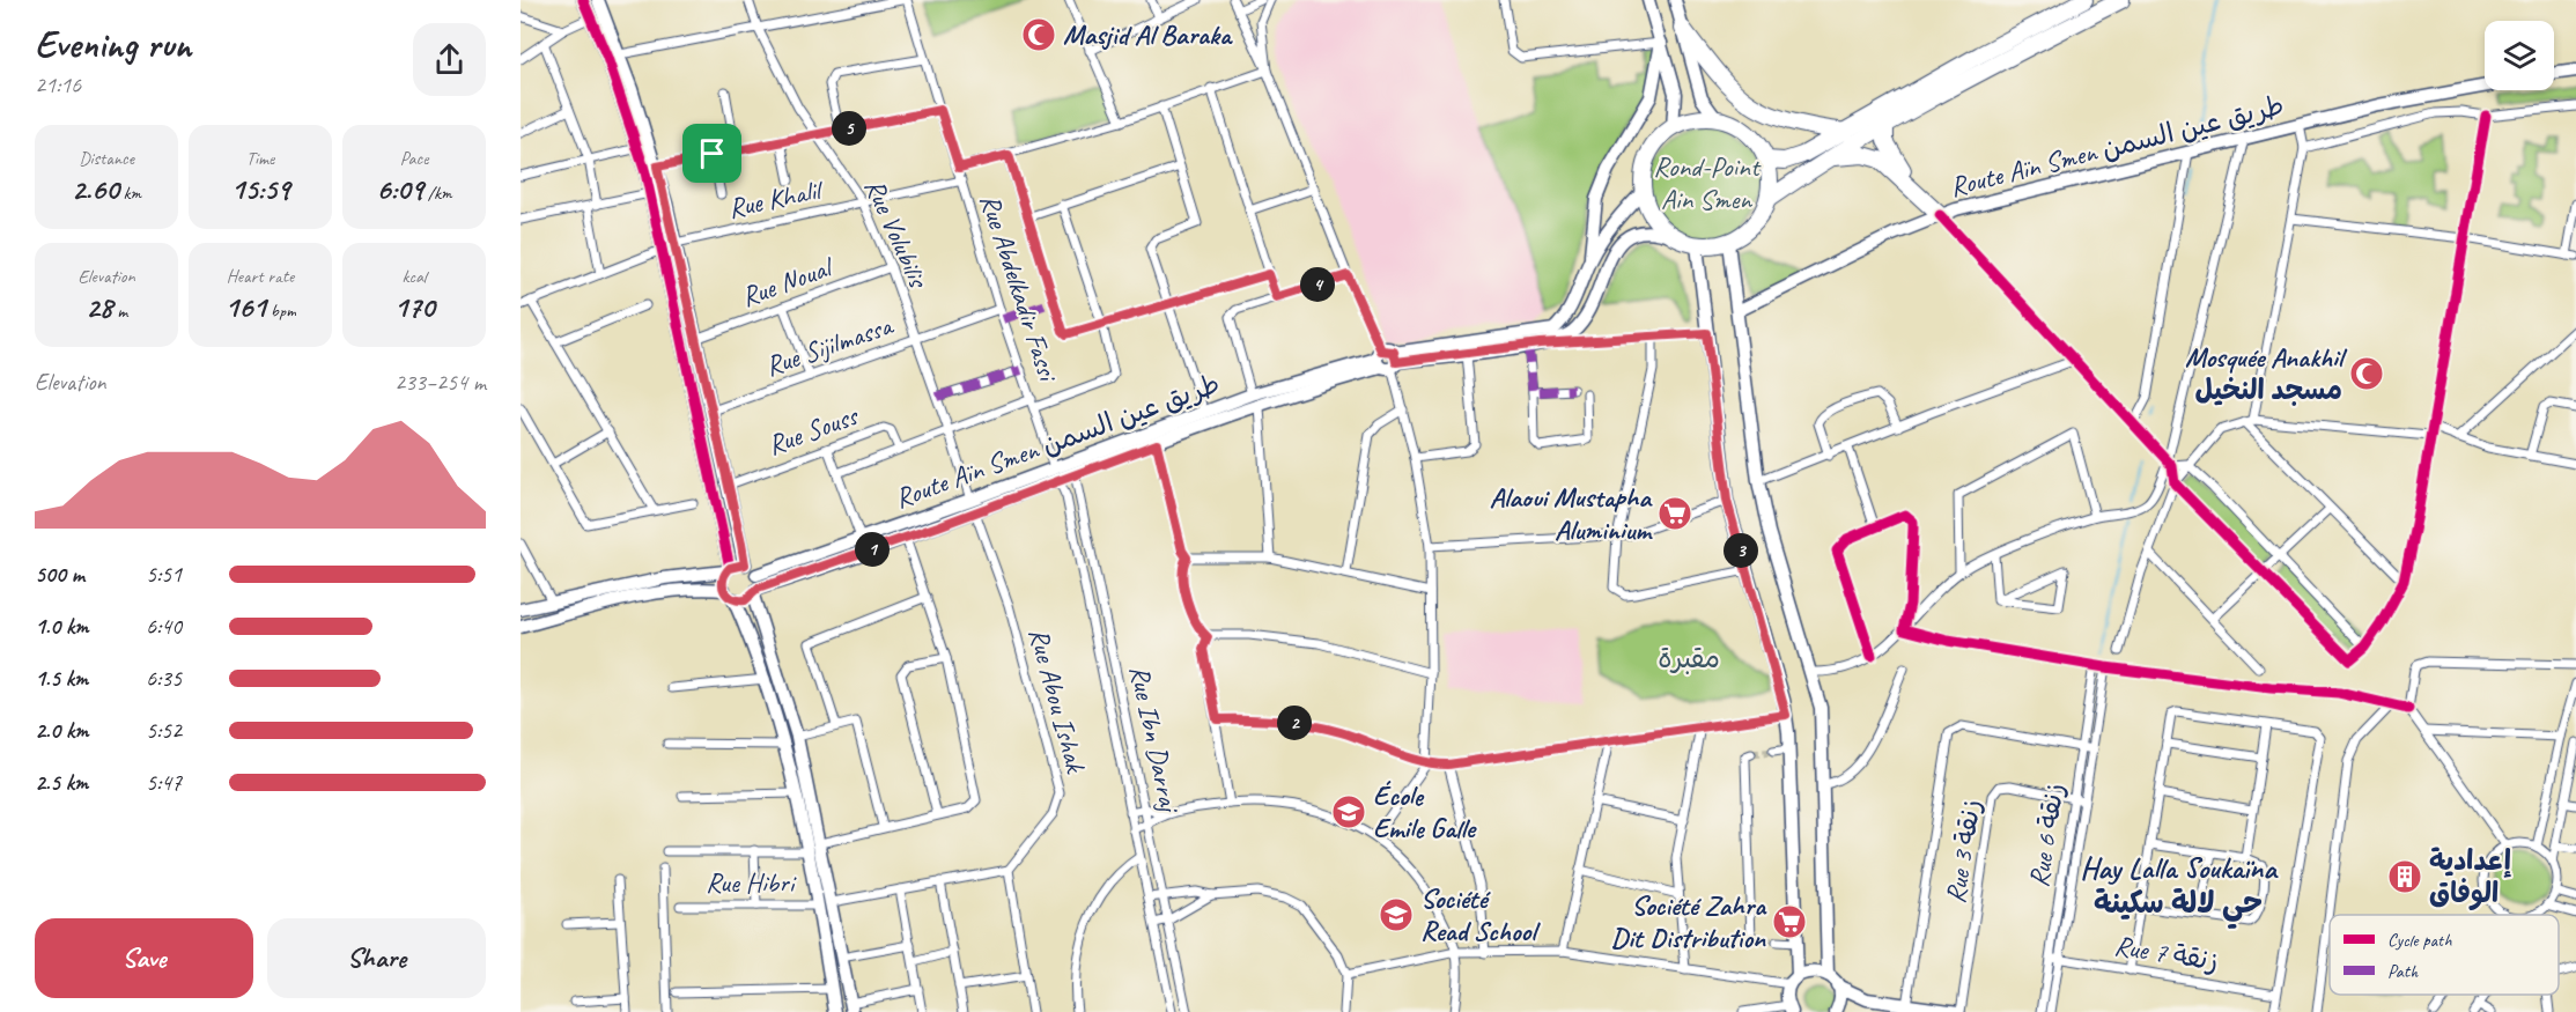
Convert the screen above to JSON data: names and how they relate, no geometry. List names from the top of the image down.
{
  "streets": {
    "main road": ["Route Aïn Smen طريق عين السمن"],
    "street": [
      "Rue Khalil",
      "Rue Volubilis",
      "Rue Noual",
      "Rue Abdelkadir Fassi",
      "Rue Sijilmassa",
      "Rue Souss",
      "Rue Abou Ishak",
      "Rue Ibn Darraj",
      "Rue 6 زنقة",
      "Rue 3 زنقة",
      "Rue Hibri",
      "Rue 7 زنقة"
    ]
  },
  "crossings": [
    ["Route Aïn Smen طريق عين السمن", "Rue Volubilis"],
    ["Route Aïn Smen طريق عين السمن", "Rue Abdelkadir Fassi"],
    ["Route Aïn Smen طريق عين السمن", "Rue Abou Ishak"],
    ["Route Aïn Smen طريق عين السمن", "Rue Ibn Darraj"],
    ["Rue Khalil", "Rue Volubilis"],
    ["Rue Khalil", "Rue Abdelkadir Fassi"],
    ["Rue Volubilis", "Rue Noual"],
    ["Rue Volubilis", "Rue Sijilmassa"],
    ["Rue Volubilis", "Rue Souss"],
    ["Rue Abdelkadir Fassi", "Rue Sijilmassa"],
    ["Rue Abdelkadir Fassi", "Rue Souss"],
    ["Rue Abdelkadir Fassi", "Rue Ibn Darraj"],
    ["Rue 6 زنقة", "Rue 3 زنقة"],
    ["Rue 6 زنقة", "Rue 7 زنقة"]
  ],
  "districts": ["Hay Lalla Soukaïna حي لالة سكينة"],
  "parks": ["Rond-Point Ain Smen", "مقبرة"],
  "places": {
    "mosque": ["Masjid Al Baraka", "Mosquée Anakhil مسجد النخيل"],
    "supermarket": ["Alaoui Mustapha Aluminium", "Société Zahra Dit Distribution"],
    "school or university": ["École Emile Galle", "Société Read School"],
    "building": ["إعدادية الوفاق"]
  },
  "legend": ["Cycle path", "Path"],
  "page": {
    "heading": ["Evening run", "21:16"],
    "pins": [
      "5",
      "4",
      "1",
      "3",
      "2"
    ],
    "stats": [
      ["Distance", "2.60 km"],
      ["Time", "15:59"],
      ["Pace", "6:09 /km"],
      ["Elevation", "28 m"],
      ["Heart rate", "161 bpm"],
      ["kcal", "170"]
    ],
    "chart": ["Elevation", "233–254 m"],
    "list": [
      {
        "name": "500 m",
        "note": "5:51"
      },
      {
        "name": "1.0 km",
        "note": "6:40"
      },
      {
        "name": "1.5 km",
        "note": "6:35"
      },
      {
        "name": "2.0 km",
        "note": "5:52"
      },
      {
        "name": "2.5 km",
        "note": "5:47"
      }
    ],
    "buttons": ["Save", "Share"]
  }
}
